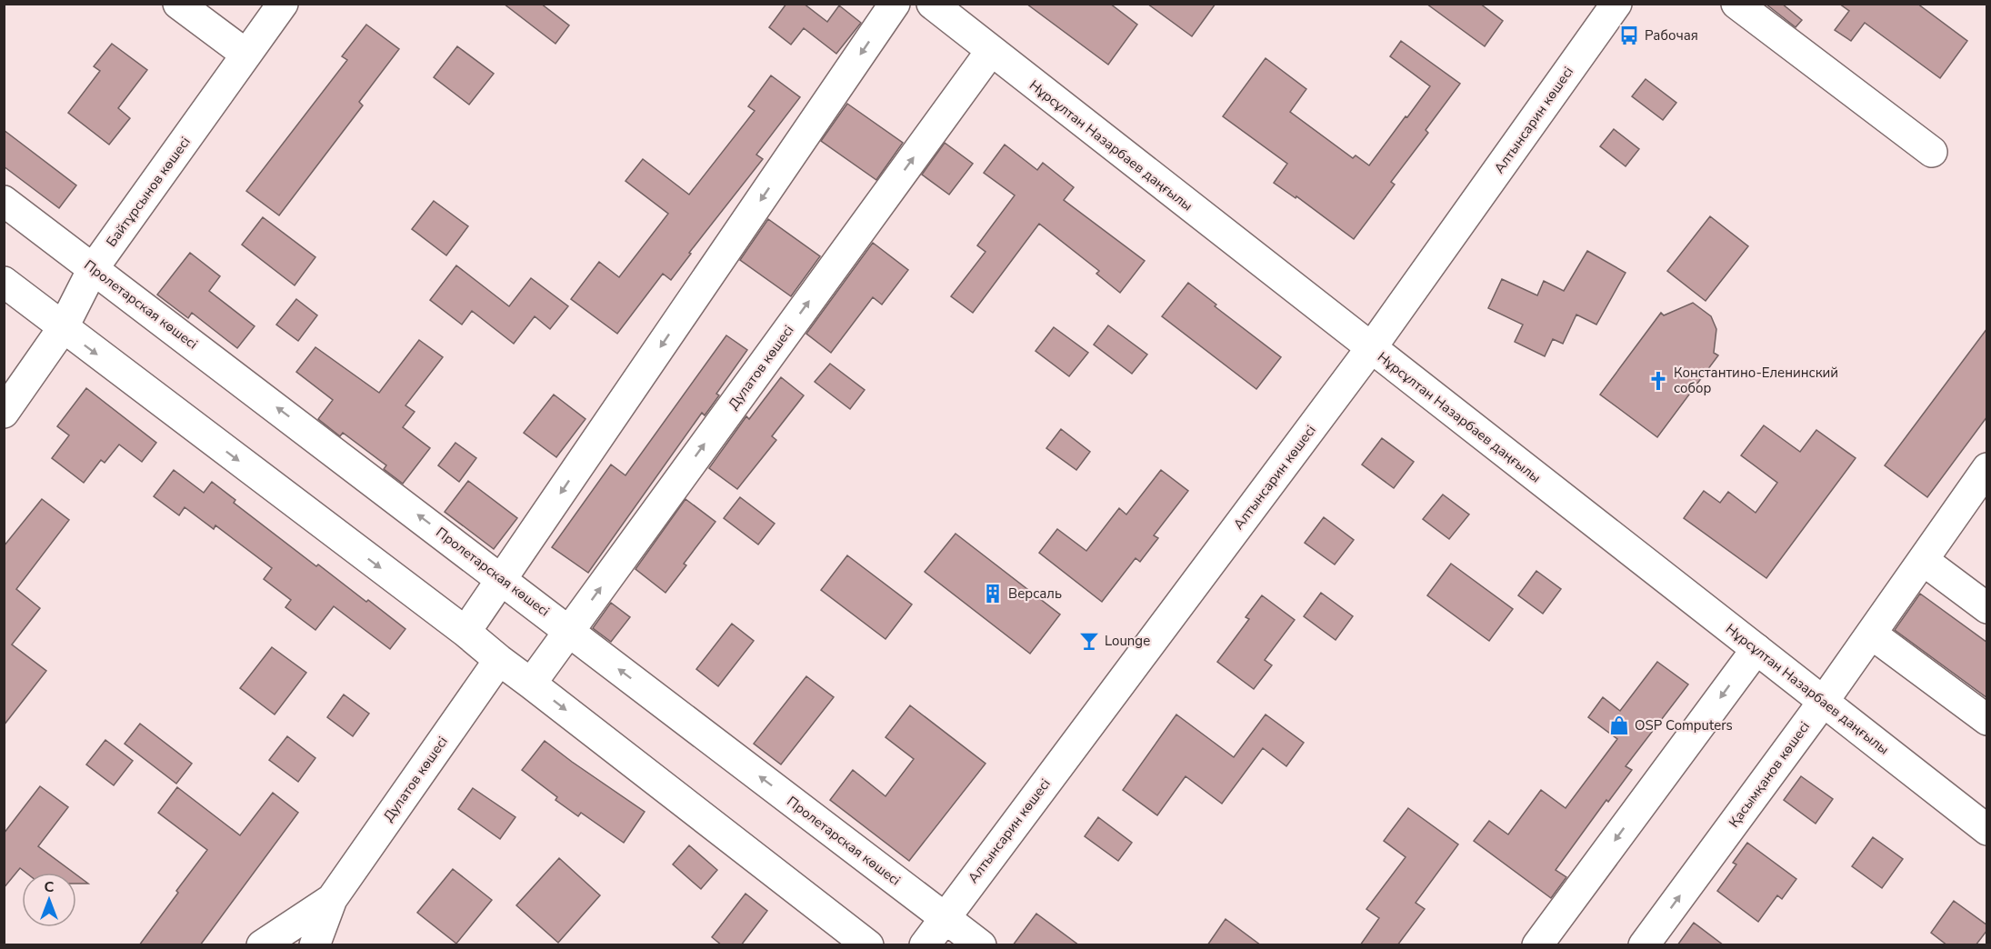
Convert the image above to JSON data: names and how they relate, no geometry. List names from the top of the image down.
{
  "streets": {
    "street": [
      "Алтынсарин көшесі",
      "Нұрсұлтан Назарбаев даңғылы",
      "Байтұрсынов көшесі",
      "Пролетарская көшесі",
      "Дулатов көшесі",
      "Қасымқанов көшесі"
    ]
  },
  "crossings": [
    ["Алтынсарин көшесі", "Нұрсұлтан Назарбаев даңғылы"],
    ["Алтынсарин көшесі", "Пролетарская көшесі"],
    ["Нұрсұлтан Назарбаев даңғылы", "Дулатов көшесі"],
    ["Нұрсұлтан Назарбаев даңғылы", "Қасымқанов көшесі"],
    ["Байтұрсынов көшесі", "Пролетарская көшесі"],
    ["Пролетарская көшесі", "Дулатов көшесі"]
  ],
  "places": {
    "bus stop": ["Рабочая"],
    "church": ["Константино-Еленинский собор"],
    "building": ["Версаль"],
    "bar": ["Lounge"],
    "shop": ["OSP Computers"]
  },
  "north": "top"
}
